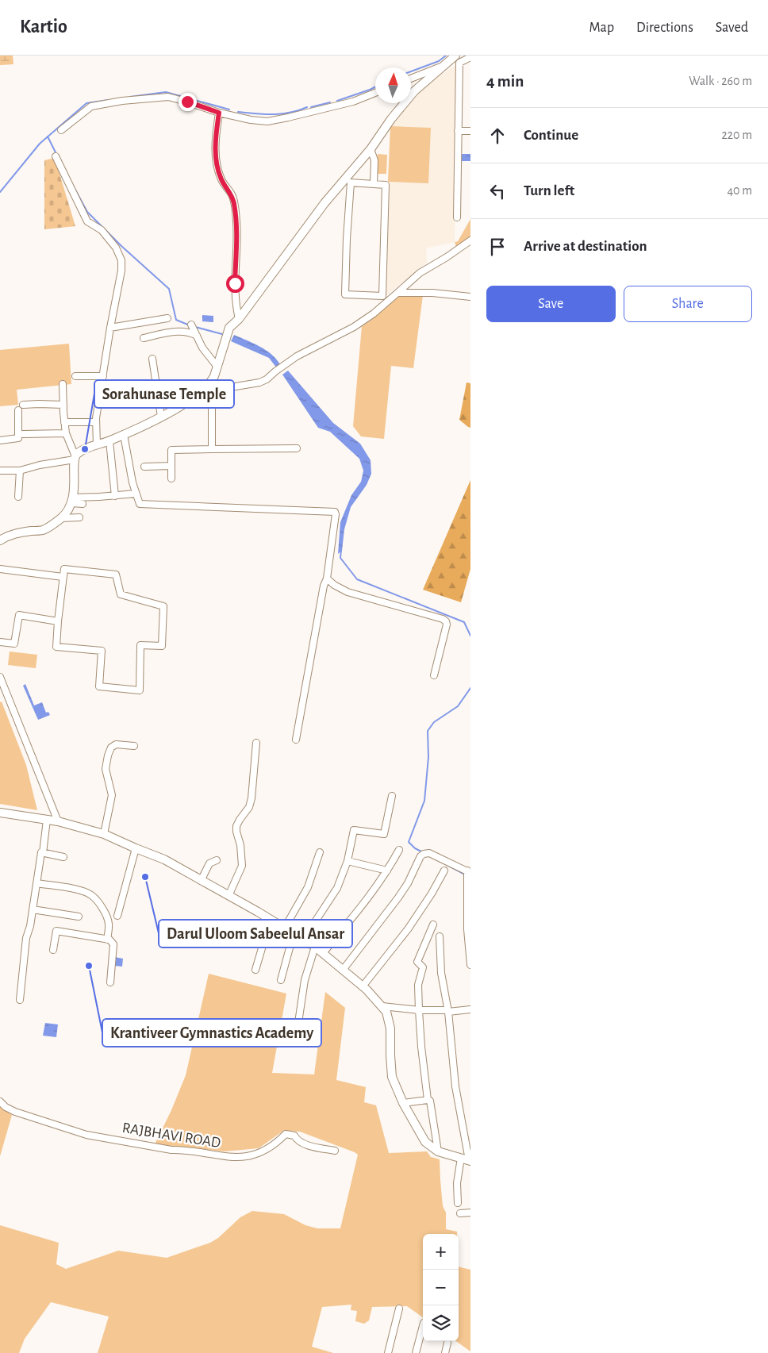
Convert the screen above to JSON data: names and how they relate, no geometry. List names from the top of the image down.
{
  "streets": {
    "street": ["RAJBHAVI ROAD"]
  },
  "places": ["Sorahunase Temple", "Darul Uloom Sabeelul Ansar", "Krantiveer Gymnastics Academy"],
  "north": "top",
  "page": {
    "header": "Kartio",
    "nav": ["Map", "Directions", "Saved"],
    "heading": ["4 min", "Walk · 260 m"],
    "list": [
      ["Continue", "220 m"],
      ["Turn left", "40 m"],
      "Arrive at destination"
    ],
    "buttons": ["Save", "Share"],
    "map_buttons": ["+", "−"]
  }
}
